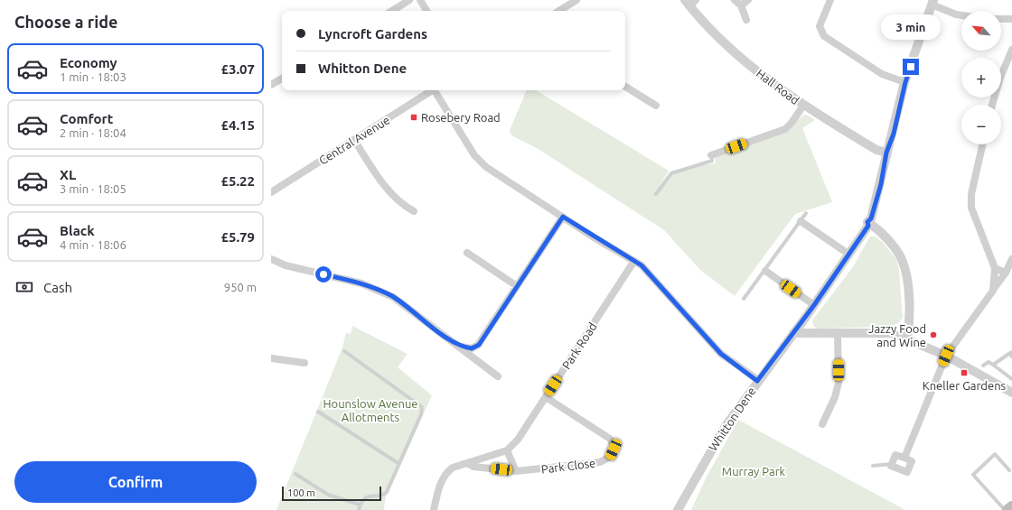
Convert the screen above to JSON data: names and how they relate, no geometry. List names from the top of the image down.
{
  "streets": {
    "street": [
      "Hall Road",
      "Central Avenue",
      "Park Road",
      "Whitton Dene",
      "Park Close"
    ]
  },
  "crossings": [
    ["Hall Road", "Whitton Dene"],
    ["Park Road", "Park Close"]
  ],
  "parks": ["Hounslow Avenue Allotments", "Murray Park"],
  "places": {
    "transit": ["Rosebery Road", "Kneller Gardens"],
    "other": ["Jazzy Food and Wine"]
  },
  "scale_bar": "100 m",
  "north": "top left",
  "page": {
    "heading": "Choose a ride",
    "map_buttons": ["+", "−"],
    "banner": ["Lyncroft Gardens", "Whitton Dene"],
    "bubble": "3 min",
    "list": [
      {
        "name": "Economy",
        "note": "1 min · 18:03",
        "value": "£3.07"
      },
      {
        "name": "Comfort",
        "note": "2 min · 18:04",
        "value": "£4.15"
      },
      {
        "name": "XL",
        "note": "3 min · 18:05",
        "value": "£5.22"
      },
      {
        "name": "Black",
        "note": "4 min · 18:06",
        "value": "£5.79"
      }
    ],
    "pay": ["Cash", "950 m"],
    "buttons": "Confirm",
    "scale": "100 m"
  }
}
